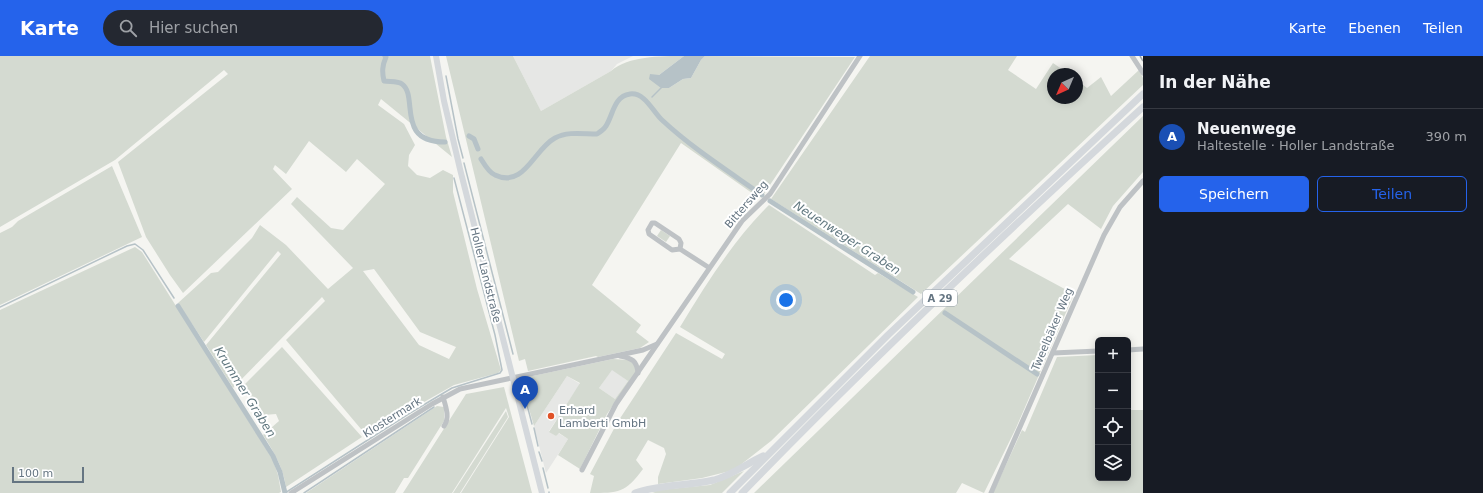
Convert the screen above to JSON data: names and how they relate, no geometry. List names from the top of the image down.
{
  "streets": {
    "highway": ["A 29"],
    "main road": ["Holler Landstraße"],
    "street": ["Bittersweg", "Tweelbäker Weg", "Klostermark"]
  },
  "crossings": [
    ["Holler Landstraße", "Klostermark"]
  ],
  "water": ["Neuenweger Graben", "Krummer Graben"],
  "places": ["Erhard Lamberti GmbH"],
  "scale_bar": "100 m",
  "north": "bottom left",
  "page": {
    "header": "Karte",
    "search": "Hier suchen",
    "nav": ["Karte", "Ebenen", "Teilen"],
    "heading": "In der Nähe",
    "list": [
      {
        "mark": "A",
        "name": "Neuenwege",
        "note": "Haltestelle · Holler Landstraße",
        "value": "390 m"
      }
    ],
    "buttons": ["Speichern", "Teilen"],
    "map_buttons": ["+", "−"],
    "pins": "A",
    "scale": "100 m"
  }
}
